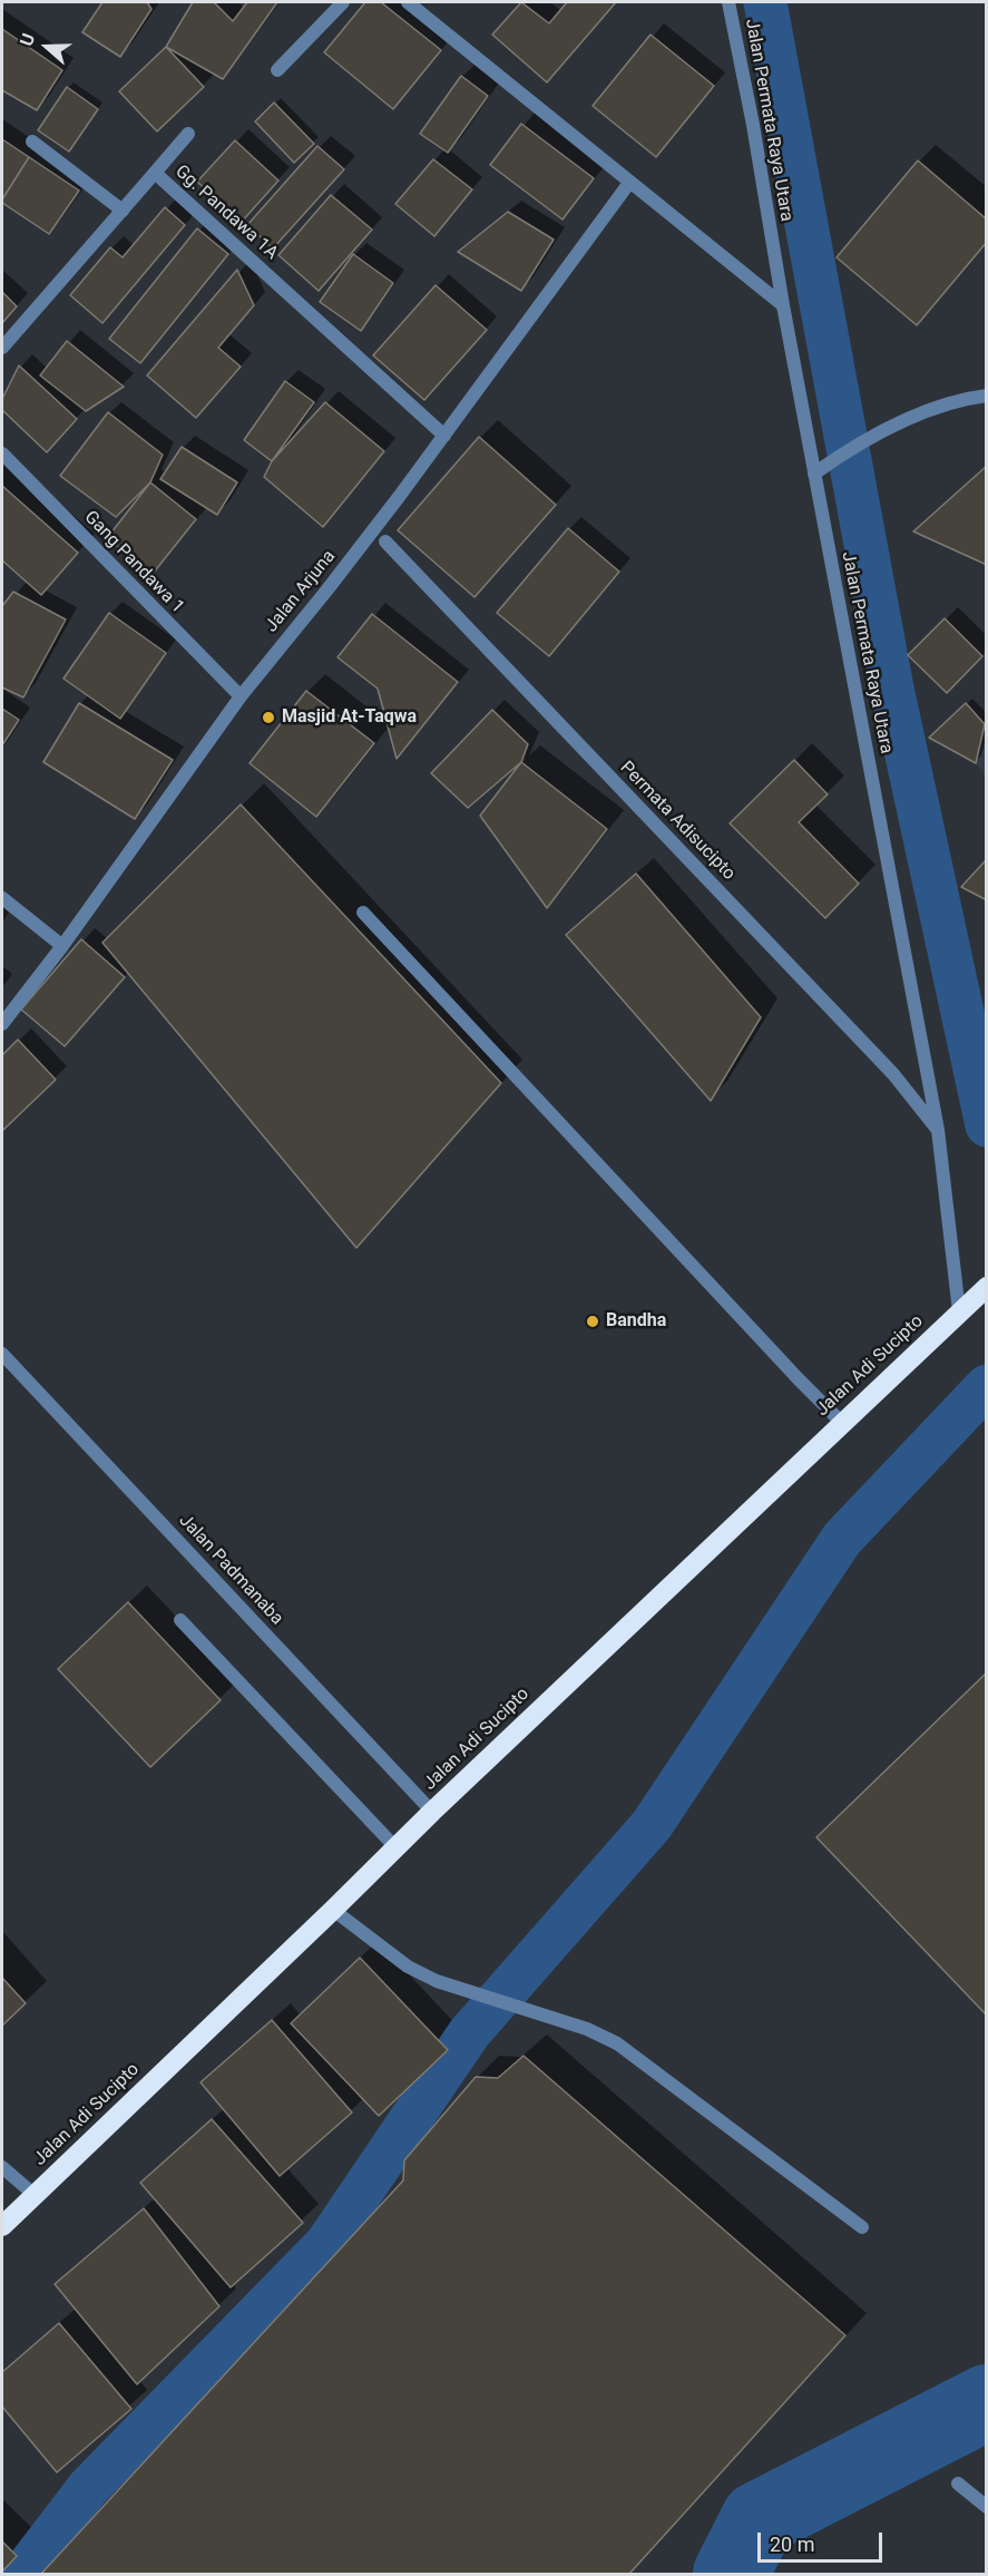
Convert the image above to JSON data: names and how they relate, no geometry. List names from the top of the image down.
{
  "streets": {
    "highway": ["Jalan Adi Sucipto"],
    "street": [
      "Jalan Permata Raya Utara",
      "Gg. Pandawa 1A",
      "Gang Pandawa 1",
      "Jalan Arjuna",
      "Permata Adisucipto",
      "Jalan Padmanaba"
    ]
  },
  "crossings": [
    ["Jalan Permata Raya Utara", "Permata Adisucipto"],
    ["Jalan Permata Raya Utara", "Jalan Adi Sucipto"],
    ["Gg. Pandawa 1A", "Jalan Arjuna"],
    ["Gang Pandawa 1", "Jalan Arjuna"],
    ["Jalan Adi Sucipto", "Jalan Padmanaba"]
  ],
  "places": ["Masjid At-Taqwa", "Bandha"],
  "scale_bar": "20 m",
  "north": "left"
}
